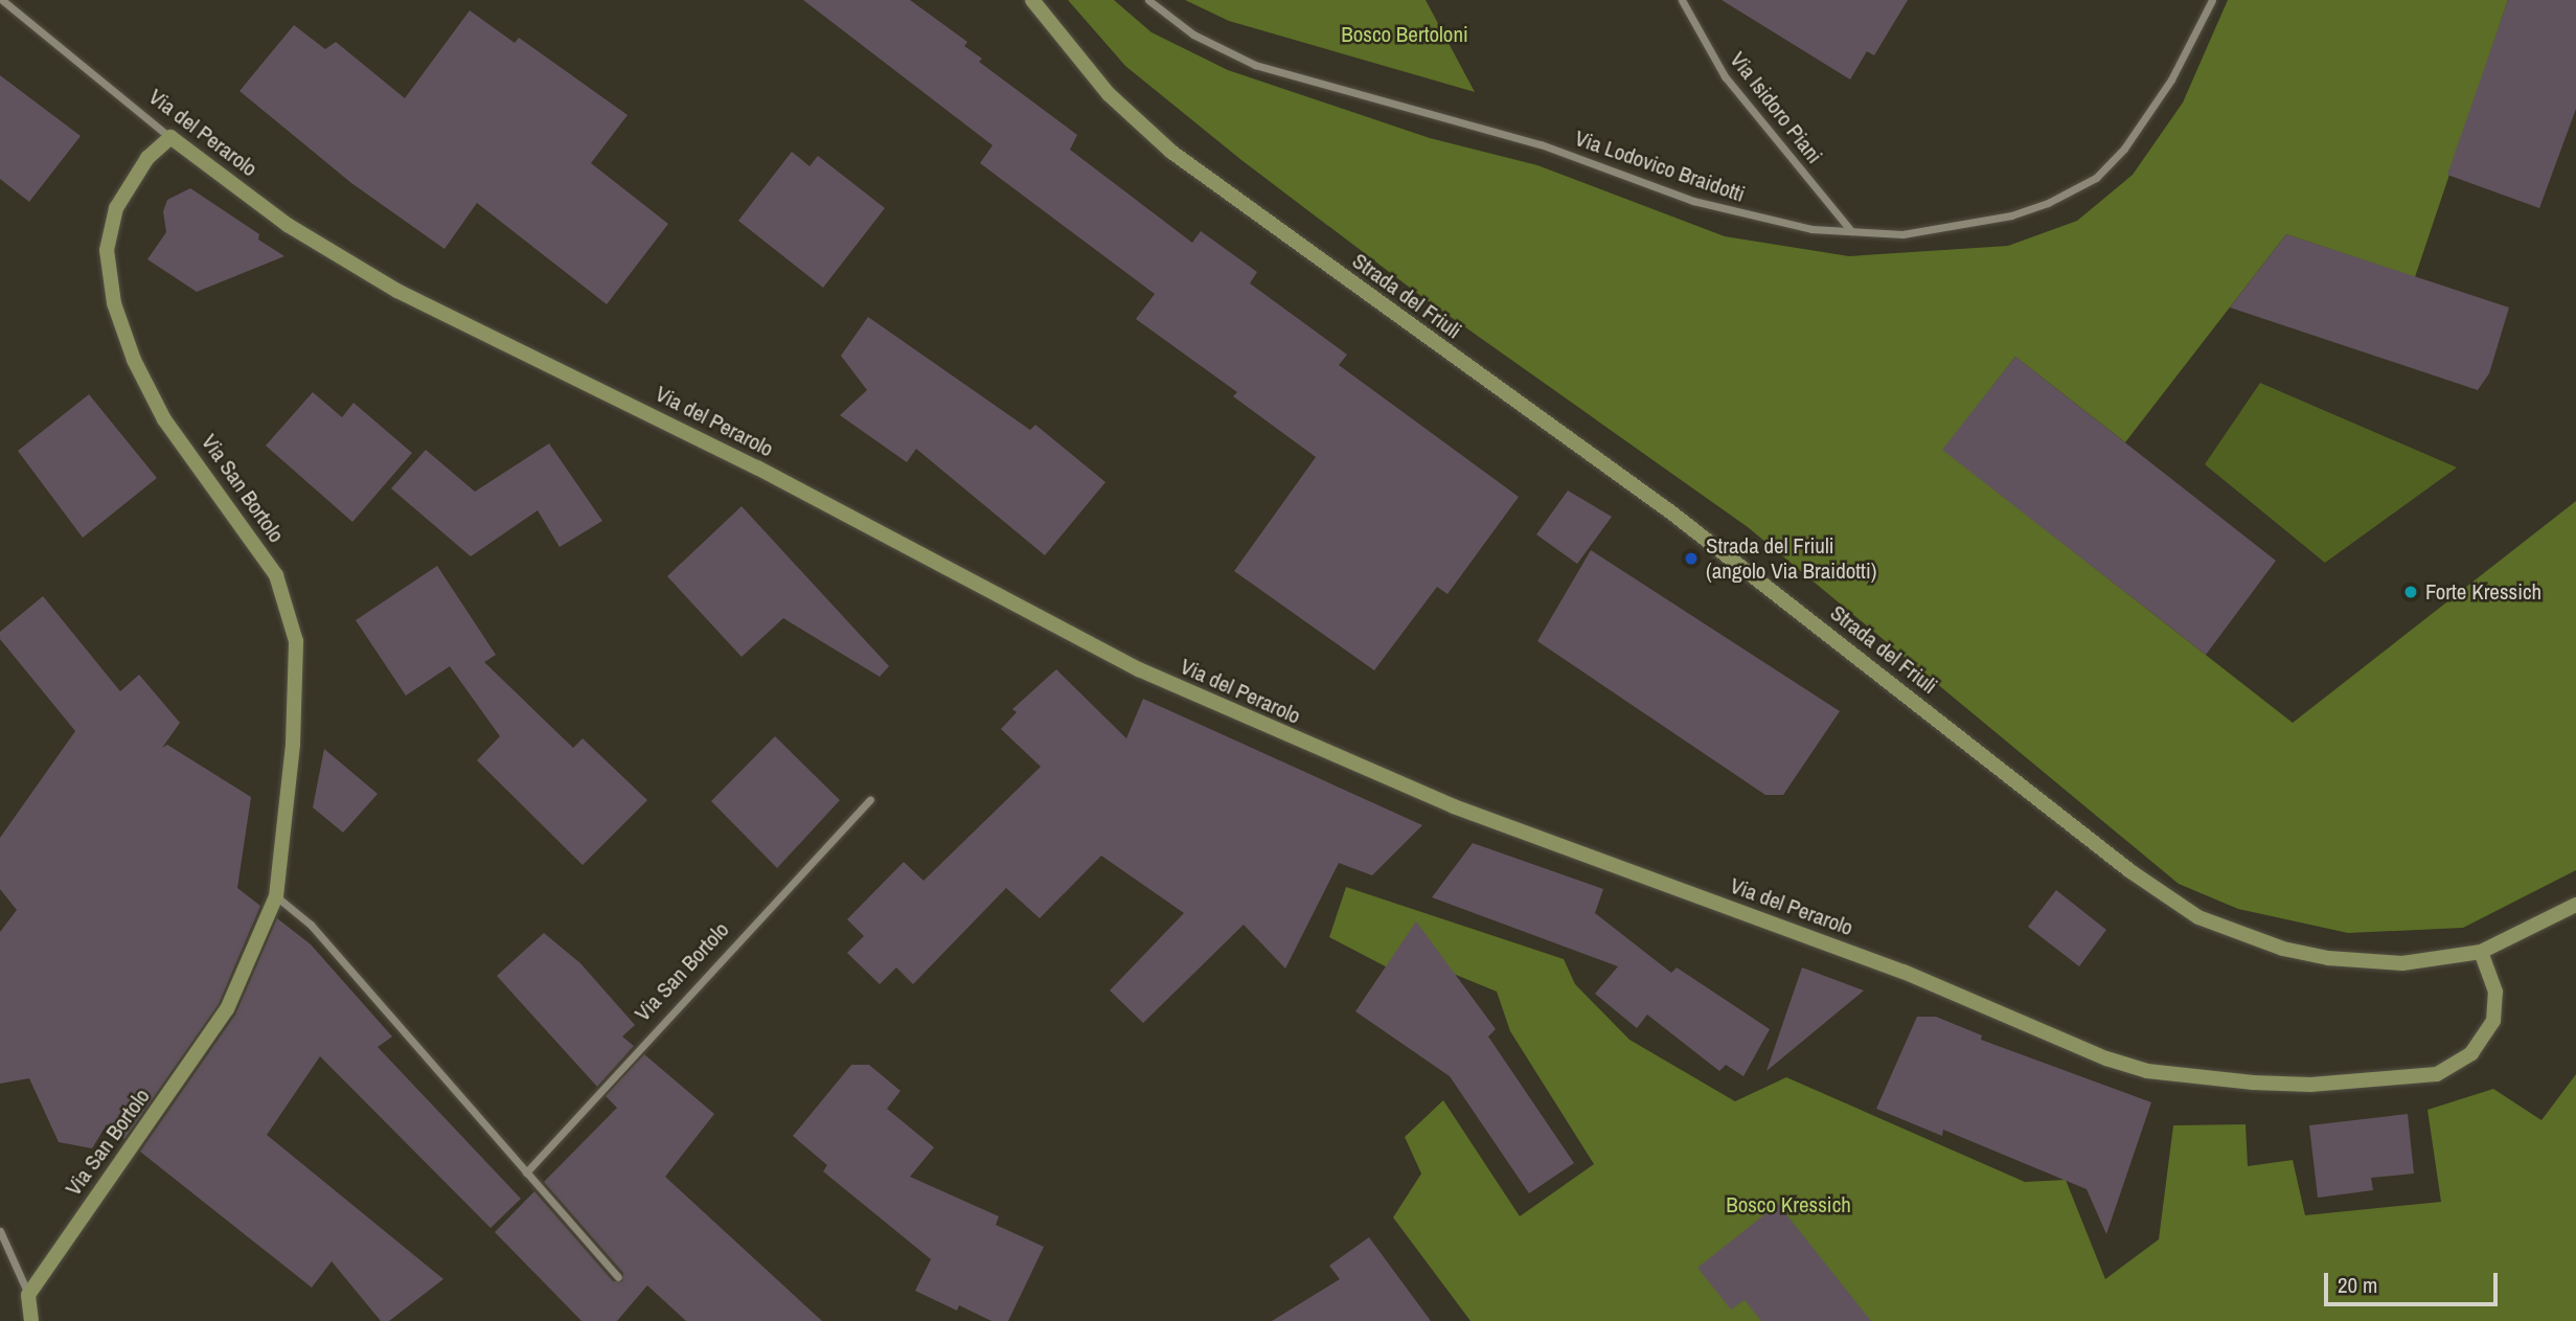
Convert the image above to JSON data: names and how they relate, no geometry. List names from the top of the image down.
{
  "streets": {
    "street": [
      "Via Isidoro Piani",
      "Via del Perarolo",
      "Via Lodovico Braidotti",
      "Strada del Friuli",
      "Via San Bortolo"
    ]
  },
  "crossings": [
    ["Via Isidoro Piani", "Via Lodovico Braidotti"],
    ["Via del Perarolo", "Strada del Friuli"],
    ["Via del Perarolo", "Via San Bortolo"]
  ],
  "parks": ["Bosco Bertoloni", "Bosco Kressich"],
  "places": ["Strada del Friuli (angolo Via Braidotti)", "Forte Kressich"],
  "scale_bar": "20 m"
}
